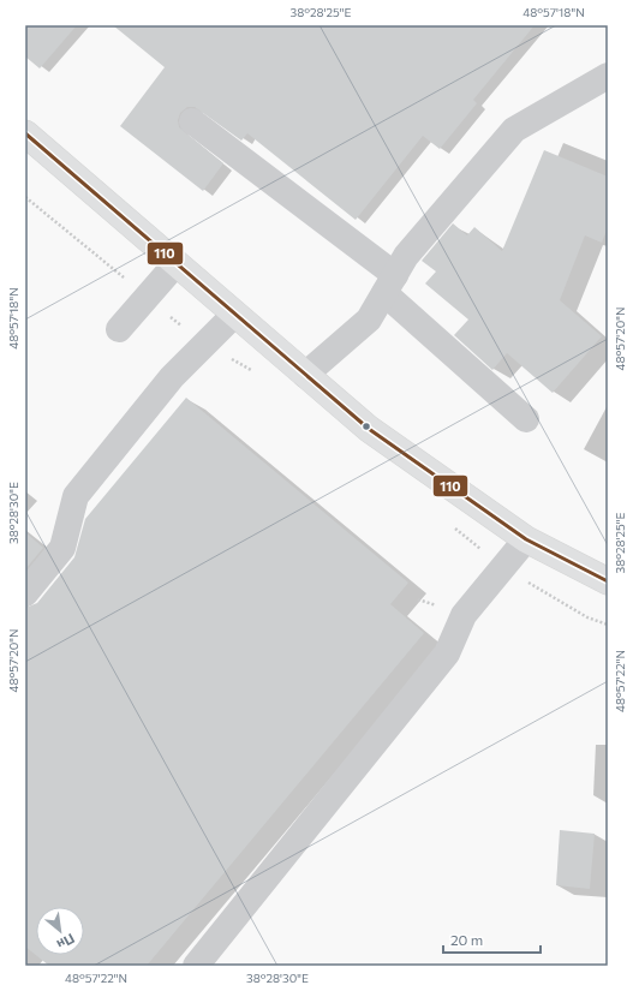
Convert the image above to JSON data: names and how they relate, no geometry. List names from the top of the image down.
{
  "lines": ["transit line 110"],
  "scale_bar": "20 m",
  "north": "bottom right",
  "coordinates": [
    "38°28'25\"E",
    "48°57'18\"N",
    "48°57'20\"N",
    "38°28'30\"E",
    "48°57'22\"N"
  ]
}
